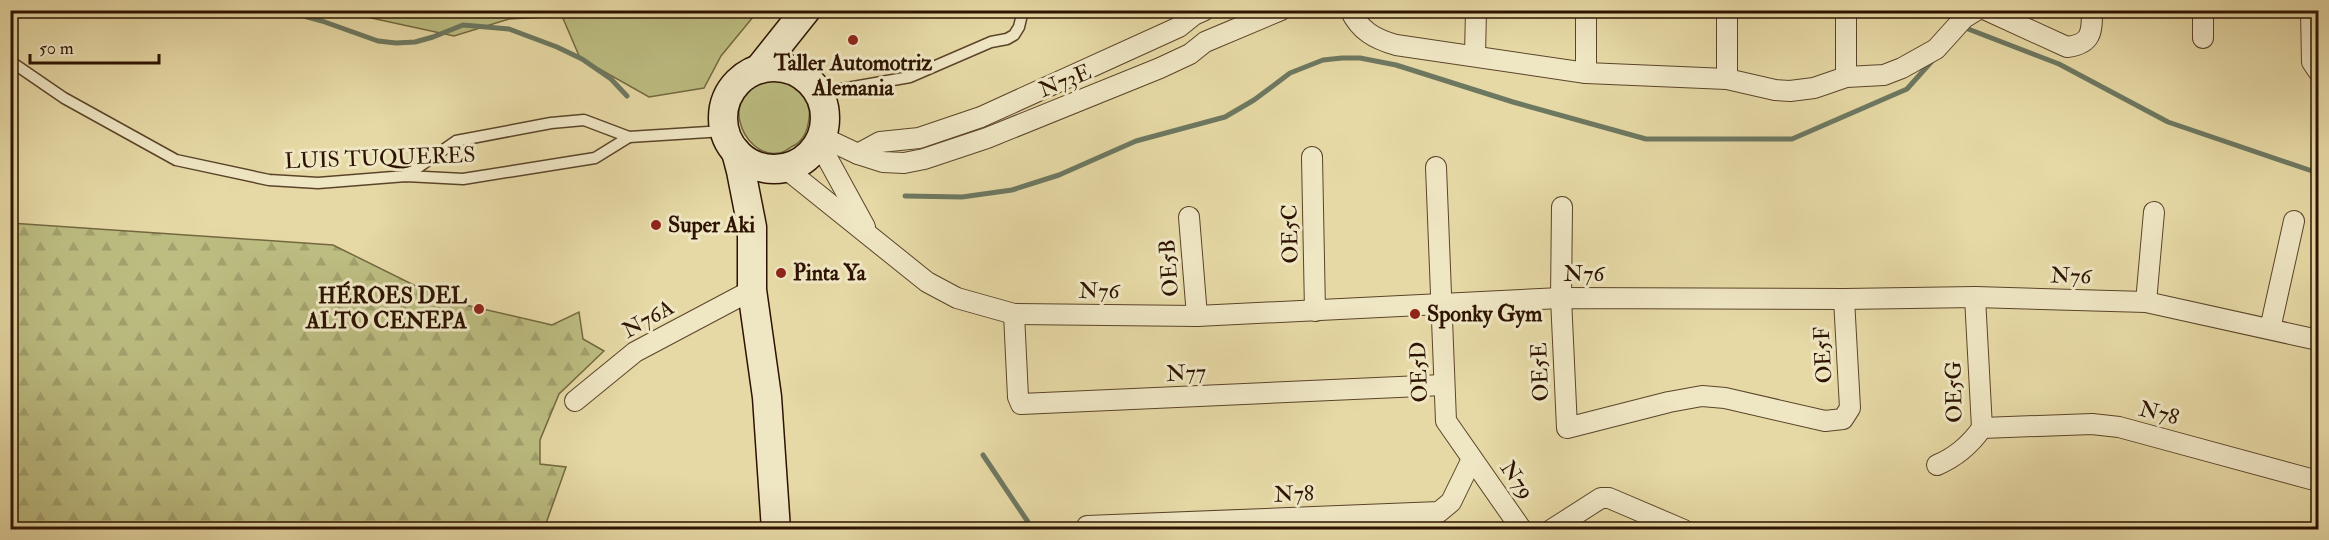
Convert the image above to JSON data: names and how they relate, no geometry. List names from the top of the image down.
{
  "streets": {
    "street": [
      "N73E",
      "OE5C",
      "OE5B",
      "N76",
      "N76A",
      "OE5F",
      "OE5D",
      "OE5E",
      "N77",
      "OE5G",
      "N78",
      "N79"
    ],
    "lane": ["LUIS TUQUERES"]
  },
  "crossings": [
    ["N73E", "N76"],
    ["OE5C", "N76"],
    ["OE5B", "N76"],
    ["N76", "OE5F"],
    ["N76", "OE5D"],
    ["N76", "OE5E"],
    ["N76", "N77"],
    ["N76", "OE5G"],
    ["OE5F", "OE5E"],
    ["OE5D", "N77"],
    ["OE5D", "N78"],
    ["OE5D", "N79"],
    ["OE5G", "N78"],
    ["N78", "N79"]
  ],
  "places": [
    "Taller Automotriz Alemania",
    "Super Aki",
    "Pinta Ya",
    "HÉROES DEL ALTO CENEPA",
    "Sponky Gym"
  ],
  "scale_bar": "50 m"
}
